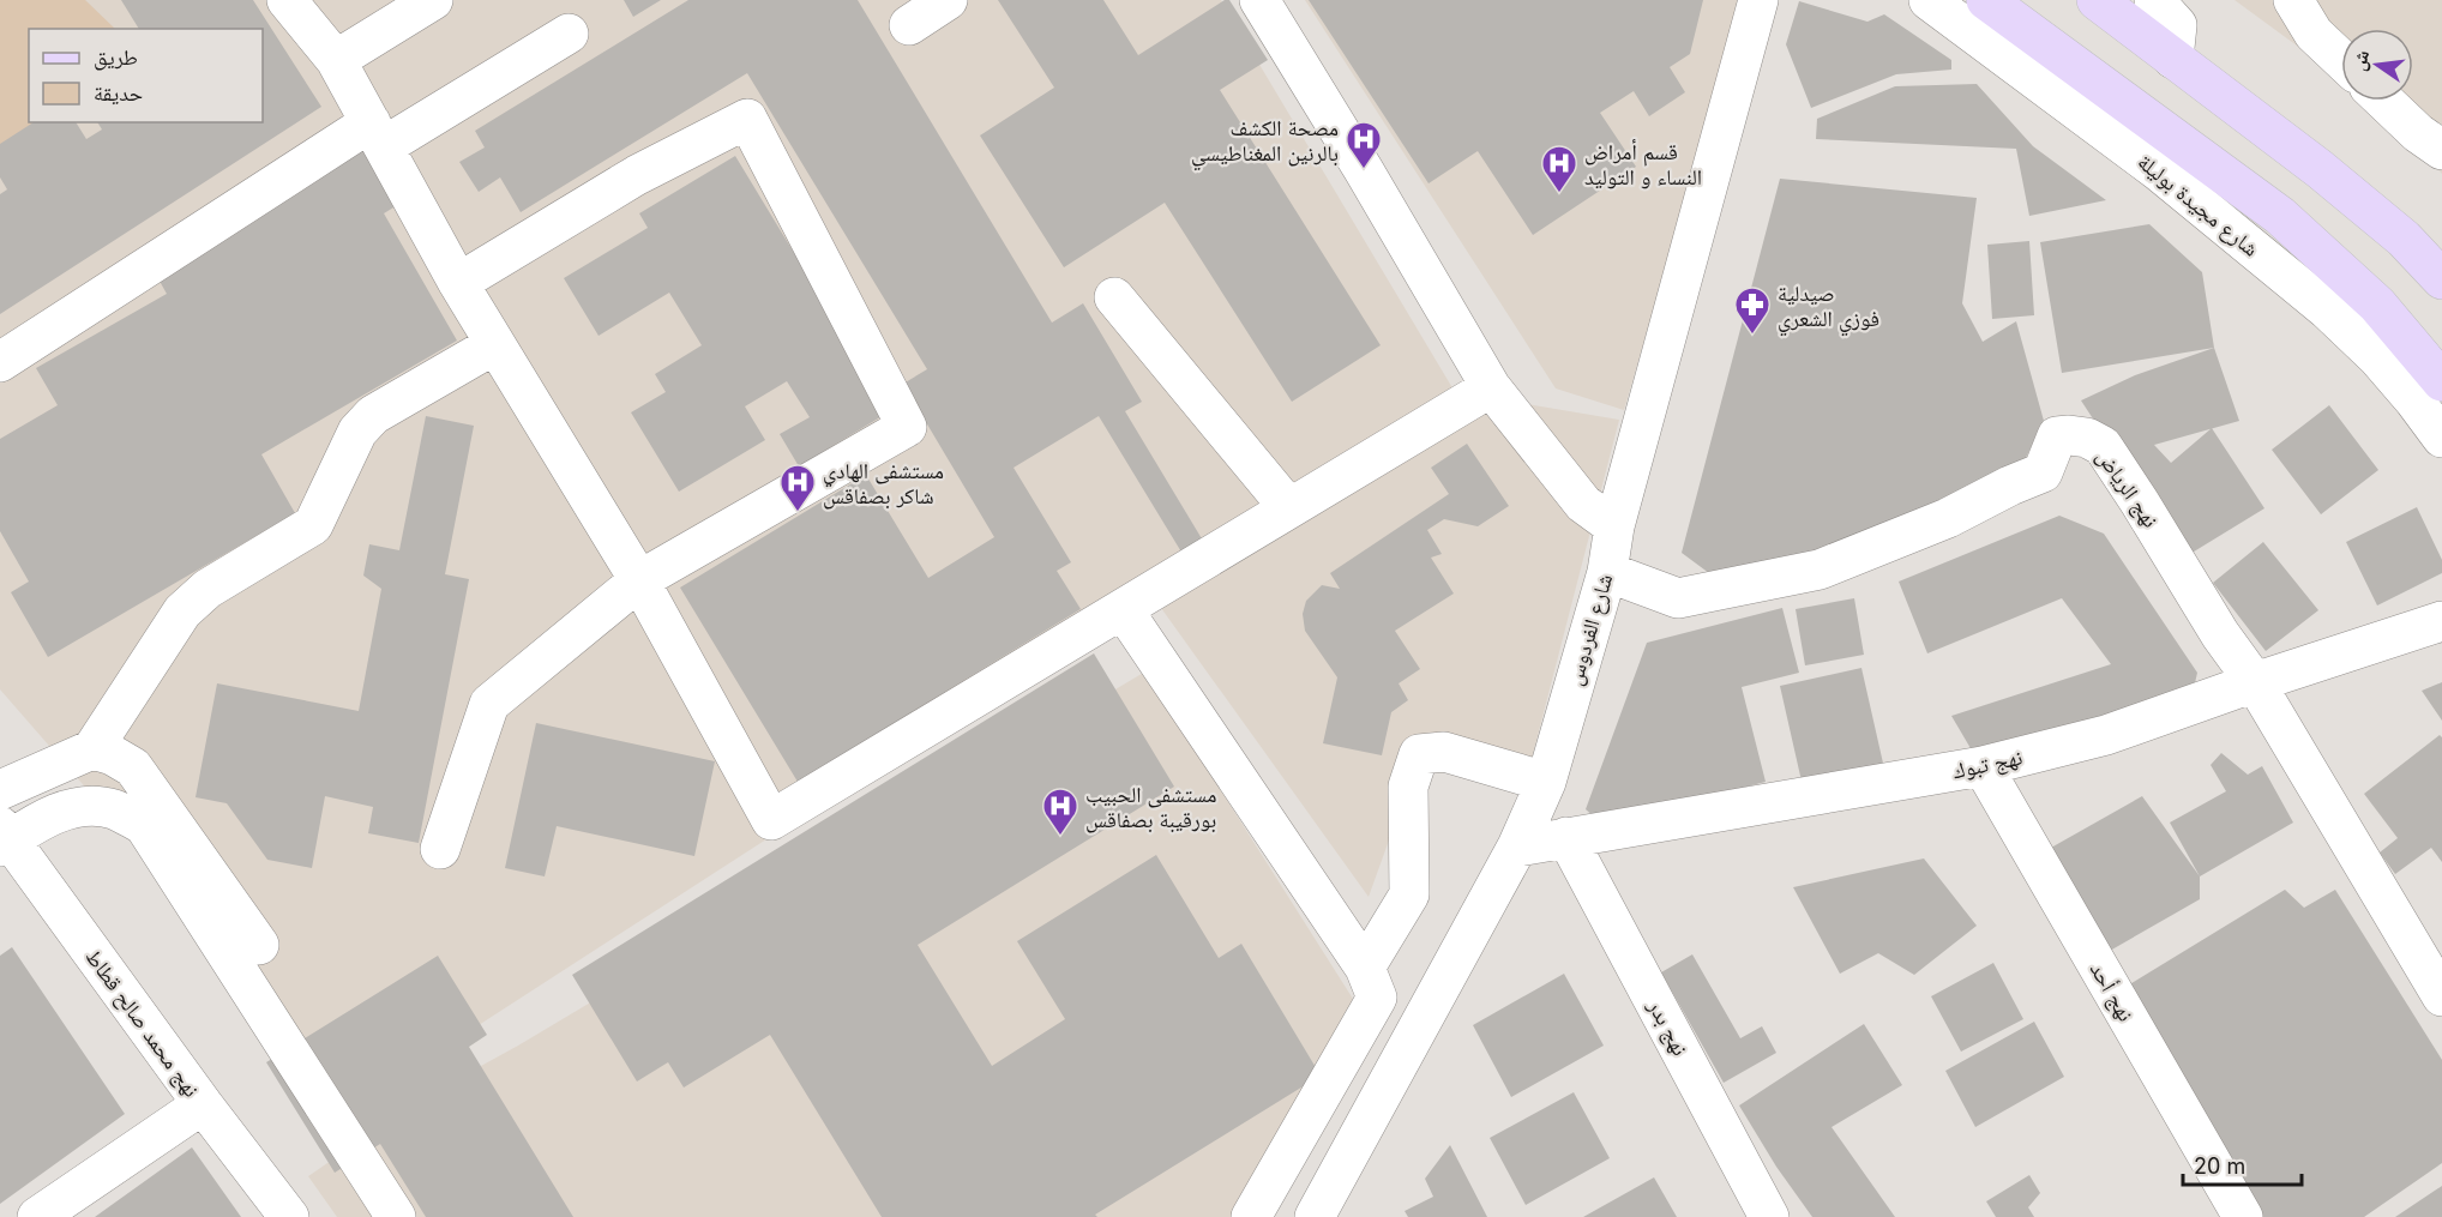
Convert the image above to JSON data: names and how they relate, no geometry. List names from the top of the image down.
{
  "streets": {
    "main road": ["شارع مجيدة بوليلة"],
    "street": [
      "نهج الرياض",
      "شارع الفردوس",
      "نهج تبوك",
      "نهج أحد",
      "نهج محمد صالح قطاط",
      "نهج بدر"
    ]
  },
  "crossings": [
    ["نهج الرياض", "شارع الفردوس"],
    ["نهج الرياض", "نهج تبوك"],
    ["شارع الفردوس", "نهج تبوك"],
    ["نهج تبوك", "نهج أحد"],
    ["نهج تبوك", "نهج بدر"]
  ],
  "places": {
    "hospital": [
      "مصحة الكشف بالرنين المغناطيسي",
      "قسم أمراض النساء و التوليد",
      "مستشفى الهادي شاكر بصفاقس",
      "مستشفى الحبيب بورقيبة بصفاقس"
    ],
    "pharmacy": ["صيدلية فوزي الشعري"]
  },
  "legend": ["طريق", "حديقة"],
  "scale_bar": "20 m",
  "north": "left"
}
